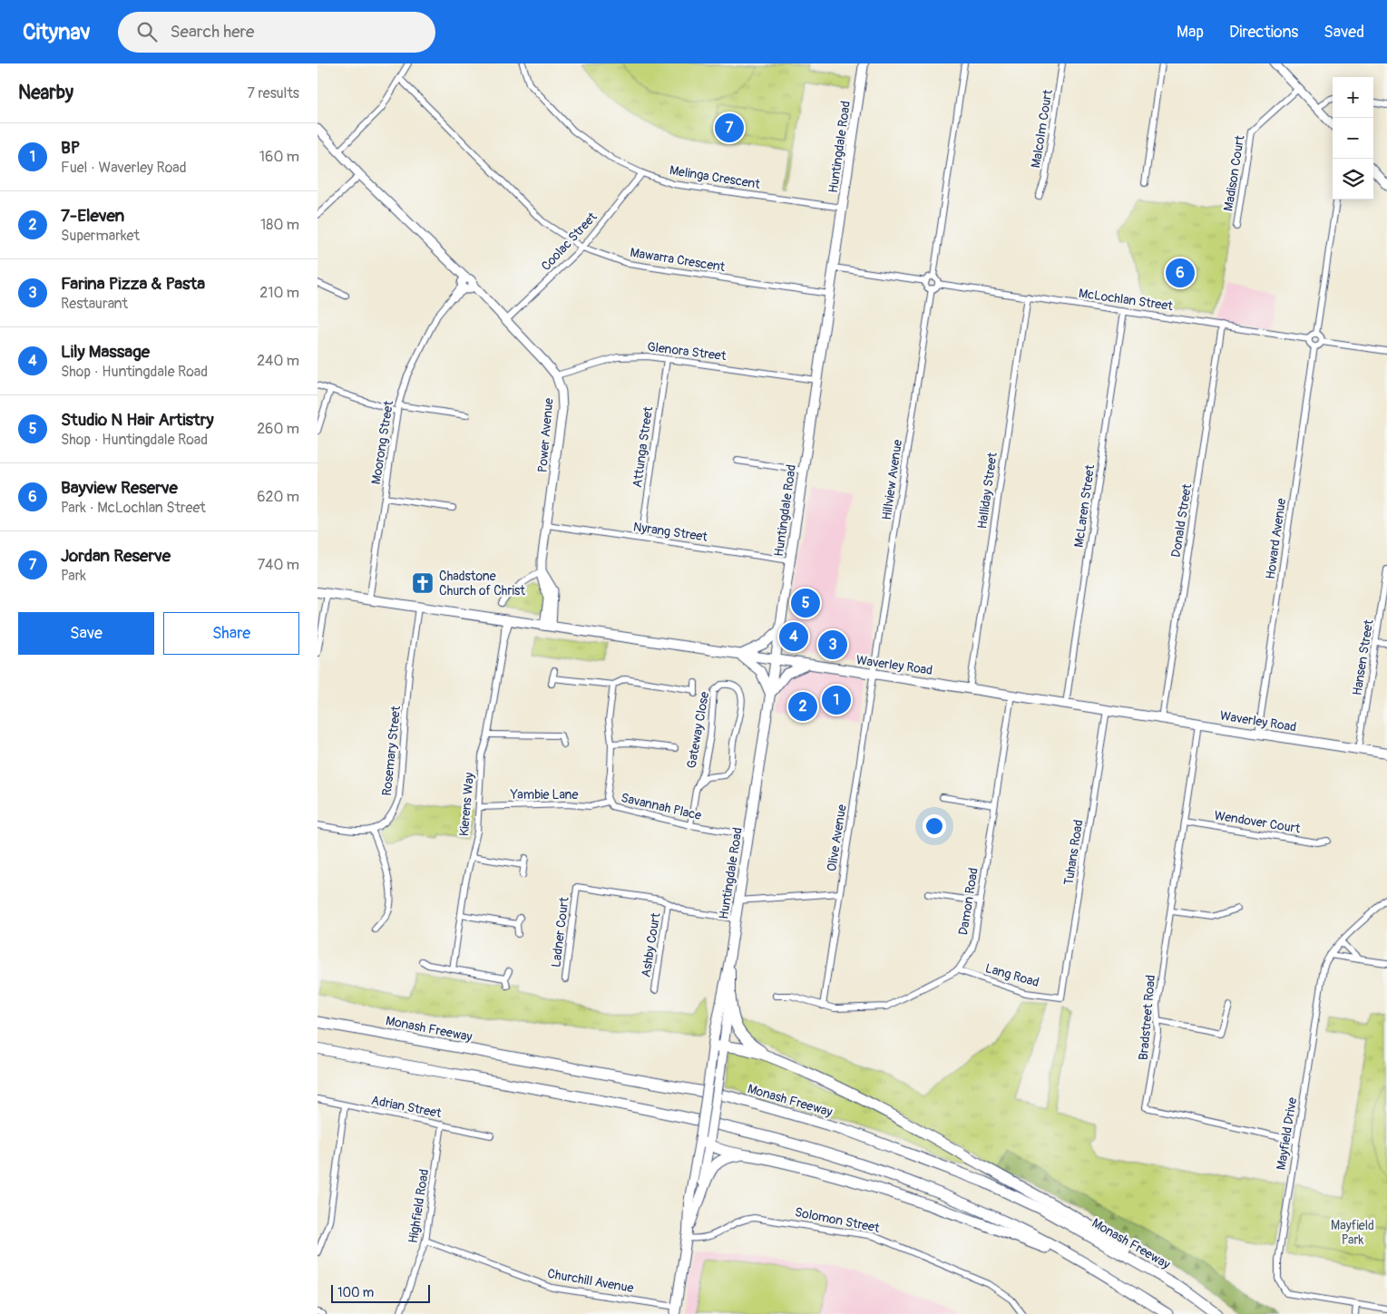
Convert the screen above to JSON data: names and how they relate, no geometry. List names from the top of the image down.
{
  "streets": {
    "highway": ["Monash Freeway"],
    "main road": ["Huntingdale Road", "Waverley Road"],
    "street": [
      "Malcolm Court",
      "Madison Court",
      "Melinga Crescent",
      "Coolac Street",
      "Mawarra Crescent",
      "McLochlan Street",
      "Glenora Street",
      "Power Avenue",
      "Moorong Street",
      "Attunga Street",
      "Hillview Avenue",
      "Halliday Street",
      "McLaren Street",
      "Donald Street",
      "Nyrang Street",
      "Howard Avenue",
      "Hansen Street",
      "Gateway Close",
      "Rosemary Street",
      "Yambie Lane",
      "Kierens Way",
      "Savannah Place",
      "Wendover Court",
      "Olive Avenue",
      "Tuhans Road",
      "Damon Road",
      "Ladner Court",
      "Ashby Court",
      "Lang Road",
      "Bradstreet Road",
      "Adrian Street",
      "Mayfield Drive",
      "Highfield Road",
      "Solomon Street",
      "Churchill Avenue"
    ]
  },
  "crossings": [
    ["Huntingdale Road", "Melinga Crescent"],
    ["Huntingdale Road", "Mawarra Crescent"],
    ["Huntingdale Road", "Glenora Street"],
    ["Huntingdale Road", "Nyrang Street"],
    ["Huntingdale Road", "Waverley Road"],
    ["Huntingdale Road", "Savannah Place"],
    ["Huntingdale Road", "Solomon Street"],
    ["Huntingdale Road", "Churchill Avenue"],
    ["Melinga Crescent", "Coolac Street"],
    ["Coolac Street", "Mawarra Crescent"],
    ["Coolac Street", "Power Avenue"],
    ["McLochlan Street", "Hillview Avenue"],
    ["McLochlan Street", "Halliday Street"],
    ["McLochlan Street", "McLaren Street"],
    ["McLochlan Street", "Donald Street"],
    ["McLochlan Street", "Howard Avenue"],
    ["Glenora Street", "Power Avenue"],
    ["Glenora Street", "Attunga Street"],
    ["Power Avenue", "Moorong Street"],
    ["Power Avenue", "Nyrang Street"],
    ["Power Avenue", "Waverley Road"],
    ["Moorong Street", "Waverley Road"],
    ["Attunga Street", "Nyrang Street"],
    ["Hillview Avenue", "Waverley Road"],
    ["Hillview Avenue", "Olive Avenue"],
    ["Halliday Street", "Waverley Road"],
    ["McLaren Street", "Waverley Road"],
    ["Donald Street", "Waverley Road"],
    ["Howard Avenue", "Waverley Road"],
    ["Hansen Street", "Waverley Road"],
    ["Waverley Road", "Rosemary Street"],
    ["Waverley Road", "Kierens Way"],
    ["Waverley Road", "Olive Avenue"],
    ["Waverley Road", "Tuhans Road"],
    ["Waverley Road", "Damon Road"],
    ["Waverley Road", "Bradstreet Road"],
    ["Gateway Close", "Savannah Place"],
    ["Yambie Lane", "Kierens Way"],
    ["Yambie Lane", "Savannah Place"],
    ["Wendover Court", "Bradstreet Road"],
    ["Tuhans Road", "Lang Road"],
    ["Damon Road", "Lang Road"],
    ["Ladner Court", "Ashby Court"],
    ["Bradstreet Road", "Mayfield Drive"],
    ["Adrian Street", "Highfield Road"],
    ["Highfield Road", "Churchill Avenue"]
  ],
  "parks": ["Mayfield Park"],
  "places": {
    "church": ["Chadstone Church of Christ"]
  },
  "scale_bar": "100 m",
  "page": {
    "header": "Citynav",
    "search": "Search here",
    "nav": ["Map", "Directions", "Saved"],
    "heading": ["Nearby", "7 results"],
    "map_buttons": ["+", "−"],
    "pins": [
      "7",
      "6",
      "5",
      "4",
      "3",
      "1",
      "2"
    ],
    "list": [
      {
        "mark": "1",
        "name": "BP",
        "note": "Fuel · Waverley Road",
        "value": "160 m"
      },
      {
        "mark": "2",
        "name": "7-Eleven",
        "note": "Supermarket",
        "value": "180 m"
      },
      {
        "mark": "3",
        "name": "Farina Pizza & Pasta",
        "note": "Restaurant",
        "value": "210 m"
      },
      {
        "mark": "4",
        "name": "Lily Massage",
        "note": "Shop · Huntingdale Road",
        "value": "240 m"
      },
      {
        "mark": "5",
        "name": "Studio N Hair Artistry",
        "note": "Shop · Huntingdale Road",
        "value": "260 m"
      },
      {
        "mark": "6",
        "name": "Bayview Reserve",
        "note": "Park · McLochlan Street",
        "value": "620 m"
      },
      {
        "mark": "7",
        "name": "Jordan Reserve",
        "note": "Park",
        "value": "740 m"
      }
    ],
    "buttons": ["Save", "Share"],
    "scale": "100 m"
  }
}
